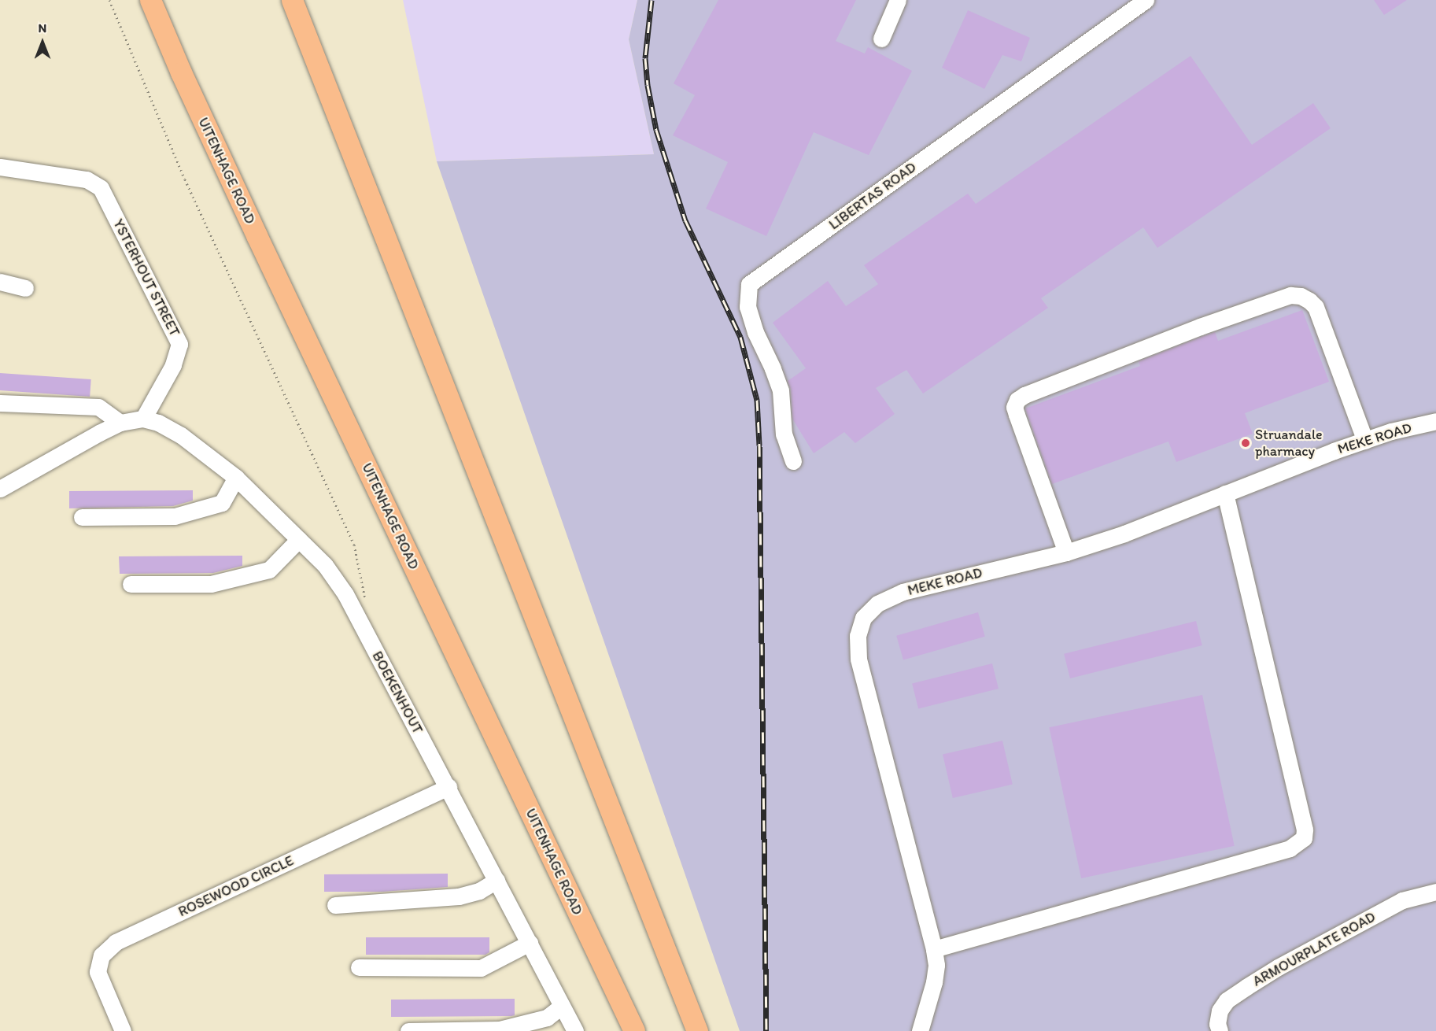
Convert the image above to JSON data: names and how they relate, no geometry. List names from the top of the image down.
{
  "streets": {
    "main road": ["UITENHAGE ROAD"],
    "street": [
      "LIBERTAS ROAD",
      "YSTERHOUT STREET",
      "MEKE ROAD",
      "BOEKENHOUT",
      "ROSEWOOD CIRCLE",
      "ARMOURPLATE ROAD"
    ]
  },
  "crossings": [
    ["YSTERHOUT STREET", "BOEKENHOUT"],
    ["BOEKENHOUT", "ROSEWOOD CIRCLE"]
  ],
  "places": ["Struandale pharmacy"],
  "north": "top"
}
